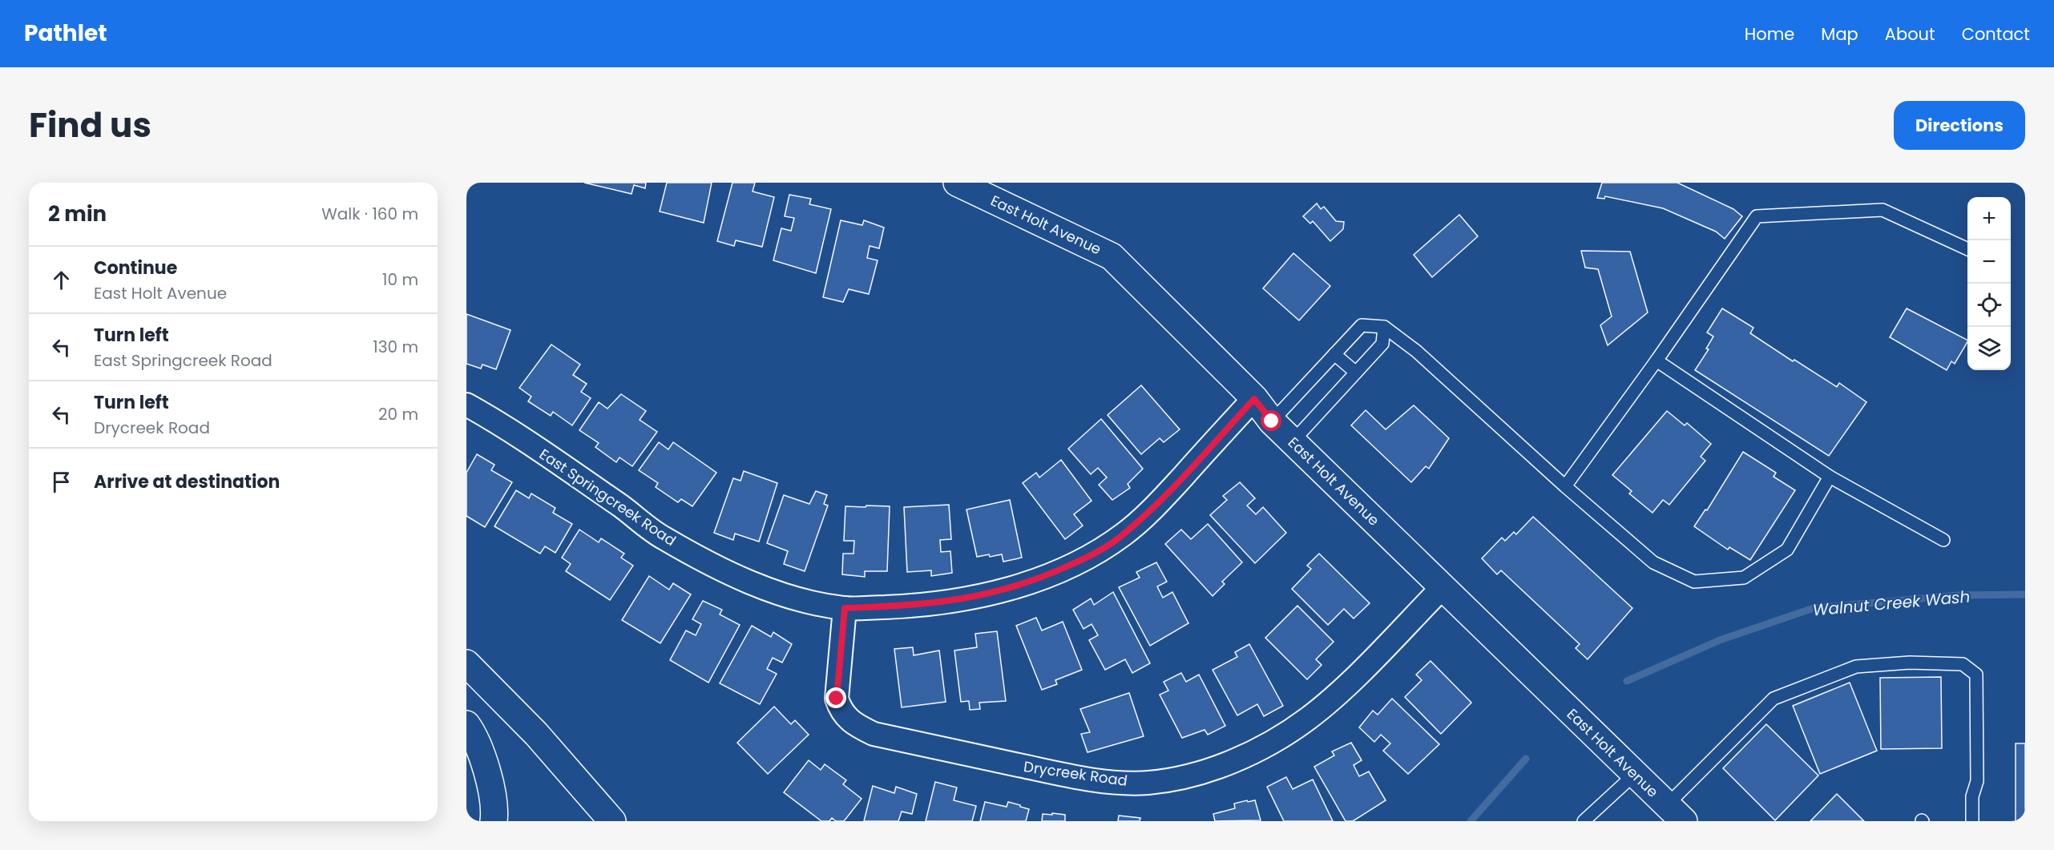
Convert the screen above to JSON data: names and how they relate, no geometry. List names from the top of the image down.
{
  "streets": {
    "main road": ["East Holt Avenue"],
    "street": ["East Springcreek Road", "Drycreek Road"]
  },
  "crossings": [
    ["East Holt Avenue", "East Springcreek Road"],
    ["East Holt Avenue", "Drycreek Road"],
    ["East Springcreek Road", "Drycreek Road"]
  ],
  "water": ["Walnut Creek Wash"],
  "page": {
    "header": "Pathlet",
    "nav": [
      "Home",
      "Map",
      "About",
      "Contact"
    ],
    "title": "Find us",
    "buttons": "Directions",
    "heading": ["2 min", "Walk · 160 m"],
    "map_buttons": ["+", "−"],
    "list": [
      ["Continue", "East Holt Avenue", "10 m"],
      ["Turn left", "East Springcreek Road", "130 m"],
      ["Turn left", "Drycreek Road", "20 m"],
      "Arrive at destination"
    ]
  }
}
